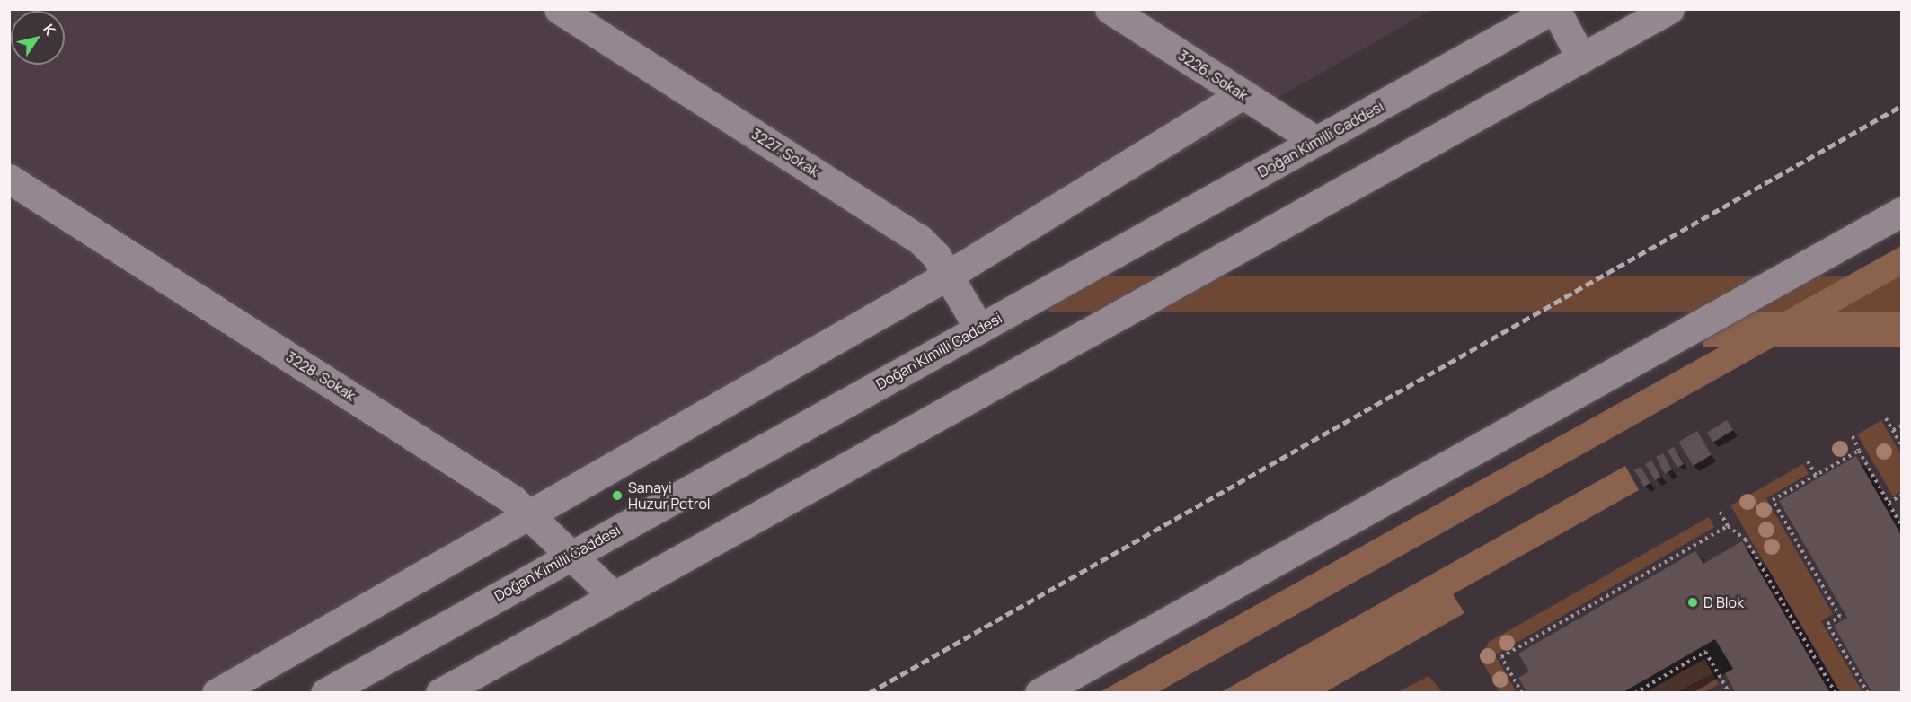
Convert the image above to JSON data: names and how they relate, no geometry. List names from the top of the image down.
{
  "streets": {
    "street": [
      "3226. Sokak",
      "Doğan Kimilli Caddesi",
      "3227. Sokak",
      "3228. Sokak"
    ]
  },
  "crossings": [
    ["3226. Sokak", "Doğan Kimilli Caddesi"],
    ["Doğan Kimilli Caddesi", "3227. Sokak"],
    ["Doğan Kimilli Caddesi", "3228. Sokak"]
  ],
  "places": ["Sanayi Huzur Petrol", "D Blok"],
  "north": "top right"
}
